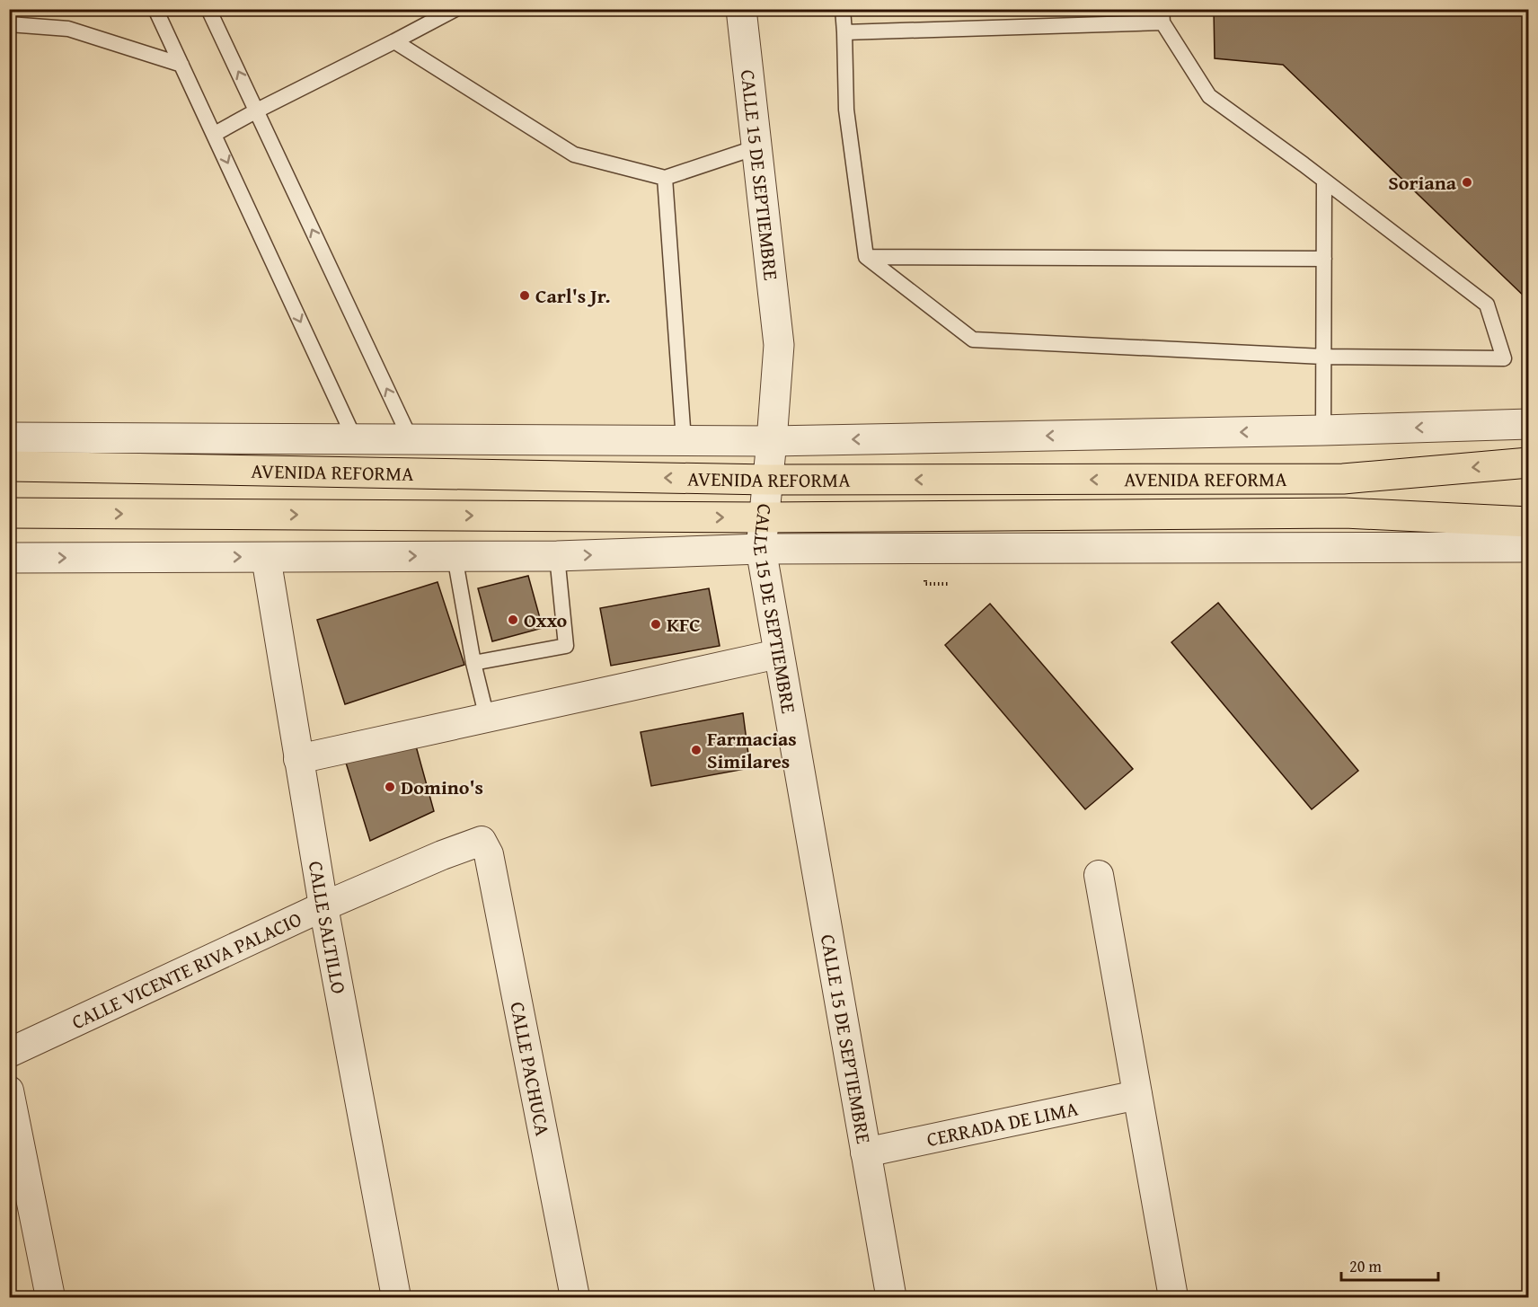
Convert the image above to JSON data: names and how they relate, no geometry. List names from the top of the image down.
{
  "streets": {
    "main road": ["AVENIDA REFORMA"],
    "street": [
      "CALLE 15 DE SEPTIEMBRE",
      "CALLE SALTILLO",
      "CALLE VICENTE RIVA PALACIO",
      "CALLE PACHUCA",
      "CERRADA DE LIMA"
    ]
  },
  "crossings": [
    ["CALLE 15 DE SEPTIEMBRE", "AVENIDA REFORMA"],
    ["CALLE 15 DE SEPTIEMBRE", "CERRADA DE LIMA"],
    ["CALLE SALTILLO", "CALLE VICENTE RIVA PALACIO"],
    ["CALLE VICENTE RIVA PALACIO", "CALLE PACHUCA"]
  ],
  "places": [
    "Soriana",
    "Carl's Jr.",
    "Oxxo",
    "KFC",
    "Farmacias Similares",
    "Domino's"
  ],
  "scale_bar": "20 m"
}
